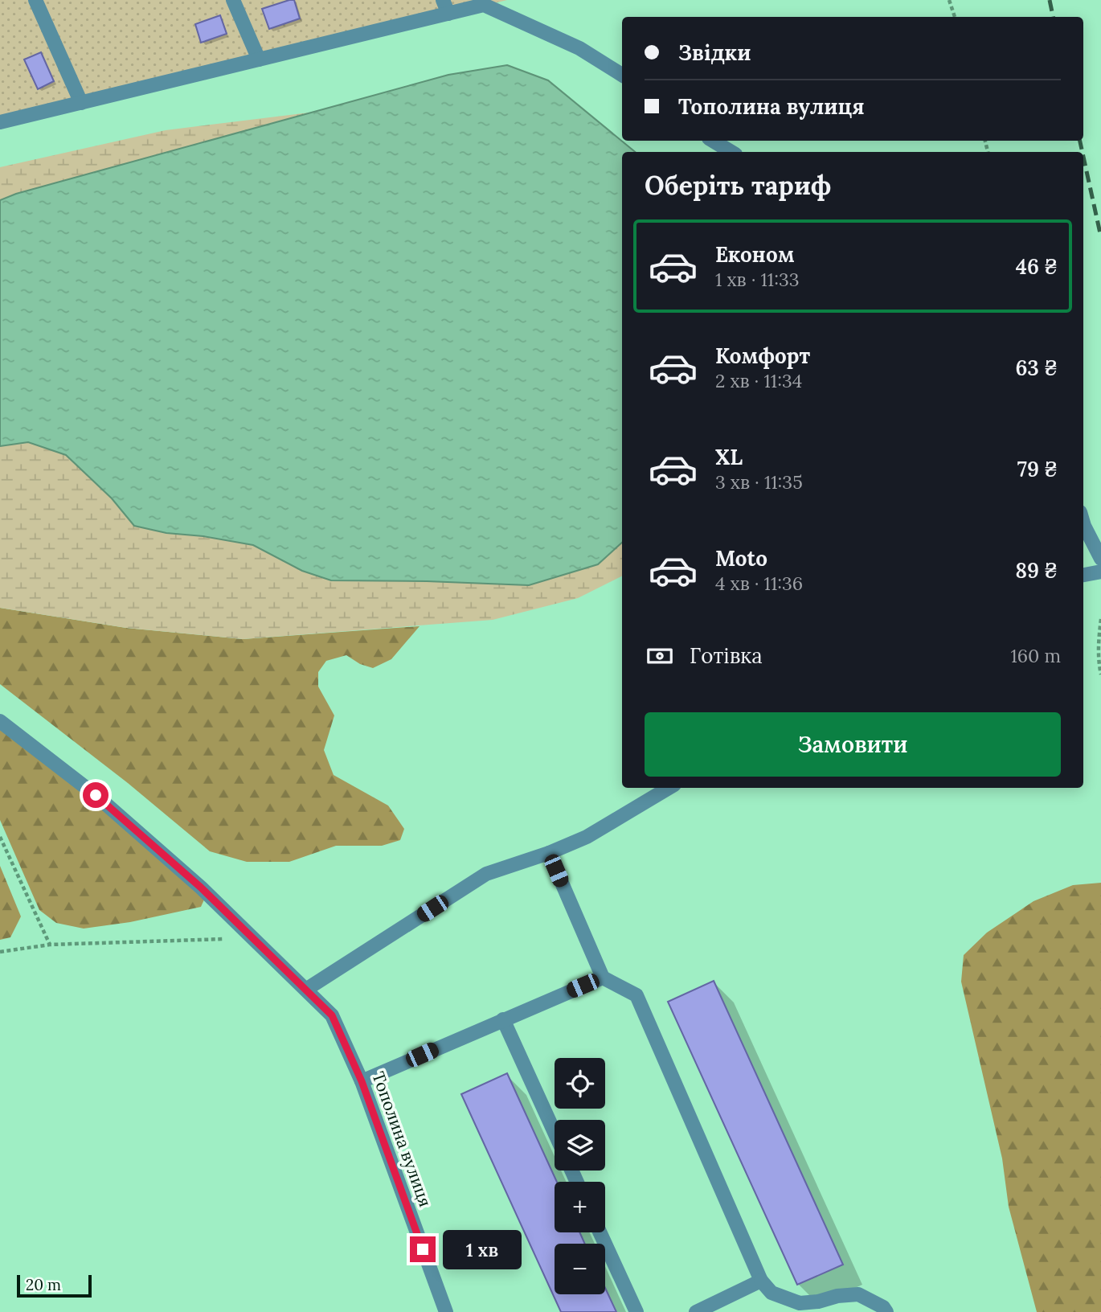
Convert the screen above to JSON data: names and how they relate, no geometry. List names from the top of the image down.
{
  "streets": {
    "street": ["Тополина вулиця"]
  },
  "scale_bar": "20 m",
  "page": {
    "banner": ["Звідки", "Тополина вулиця"],
    "heading": "Оберіть тариф",
    "list": [
      {
        "name": "Економ",
        "note": "1 хв · 11:33",
        "value": "46 ₴"
      },
      {
        "name": "Комфорт",
        "note": "2 хв · 11:34",
        "value": "63 ₴"
      },
      {
        "name": "XL",
        "note": "3 хв · 11:35",
        "value": "79 ₴"
      },
      {
        "name": "Moto",
        "note": "4 хв · 11:36",
        "value": "89 ₴"
      }
    ],
    "pay": ["Готівка", "160 m"],
    "buttons": "Замовити",
    "map_buttons": ["+", "−"],
    "bubble": "1 хв",
    "scale": "20 m"
  }
}
